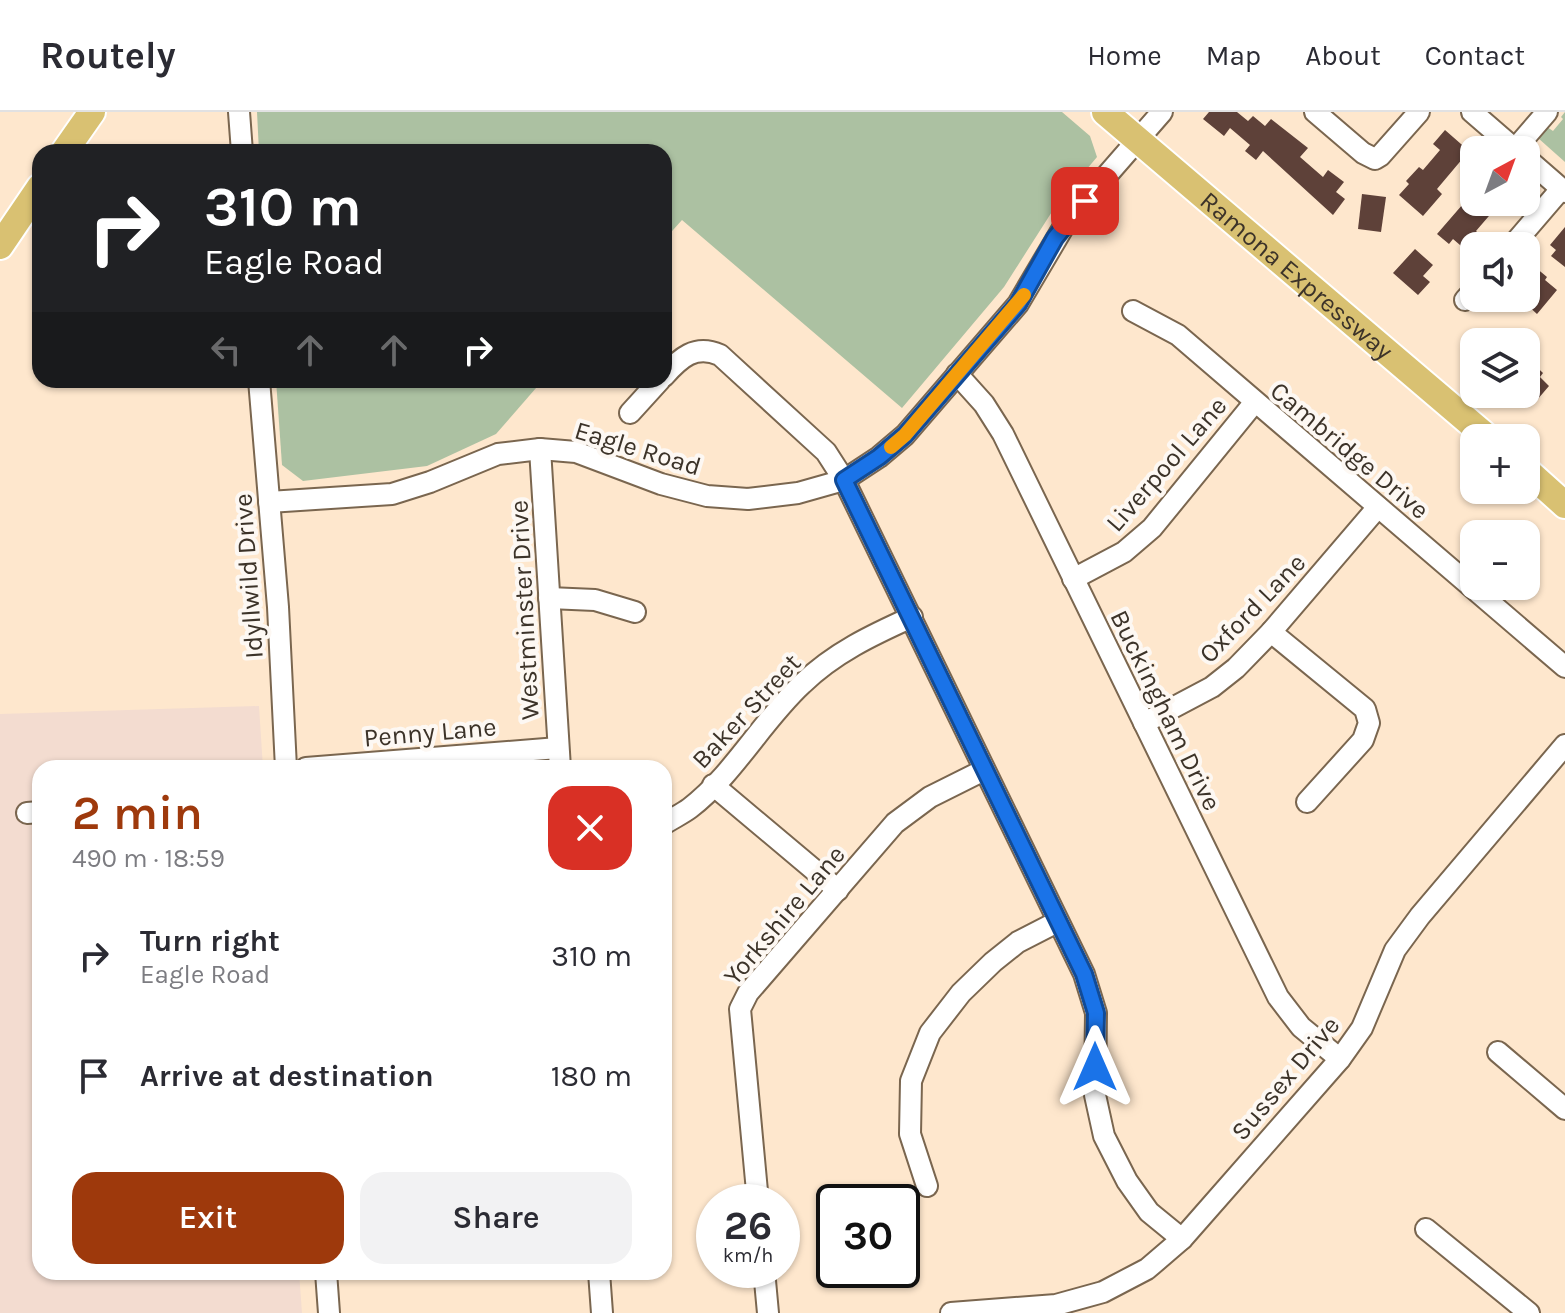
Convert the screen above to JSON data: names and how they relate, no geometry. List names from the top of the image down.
{
  "streets": {
    "main road": ["Ramona Expressway"],
    "street": [
      "Eagle Road",
      "Cambridge Drive",
      "Liverpool Lane",
      "Idyllwild Drive",
      "Oxford Lane",
      "Westminster Drive",
      "Buckingham Drive",
      "Baker Street",
      "Penny Lane",
      "Yorkshire Lane",
      "Sussex Drive"
    ]
  },
  "crossings": [
    ["Ramona Expressway", "Eagle Road"],
    ["Eagle Road", "Idyllwild Drive"],
    ["Eagle Road", "Westminster Drive"],
    ["Eagle Road", "Buckingham Drive"],
    ["Cambridge Drive", "Liverpool Lane"],
    ["Cambridge Drive", "Oxford Lane"],
    ["Liverpool Lane", "Buckingham Drive"],
    ["Oxford Lane", "Buckingham Drive"],
    ["Westminster Drive", "Penny Lane"],
    ["Buckingham Drive", "Sussex Drive"]
  ],
  "north": "top right",
  "page": {
    "header": "Routely",
    "nav": [
      "Home",
      "Map",
      "About",
      "Contact"
    ],
    "map_buttons": ["+", "−"],
    "turn": ["310 m", "Eagle Road"],
    "heading": ["2 min", "490 m · 18:59"],
    "list": [
      {
        "name": "Turn right",
        "note": "Eagle Road",
        "value": "310 m"
      },
      {
        "name": "Arrive at destination",
        "value": "180 m"
      }
    ],
    "buttons": ["Exit", "Share"],
    "speed": "26 km/h",
    "limit": "30"
  }
}
